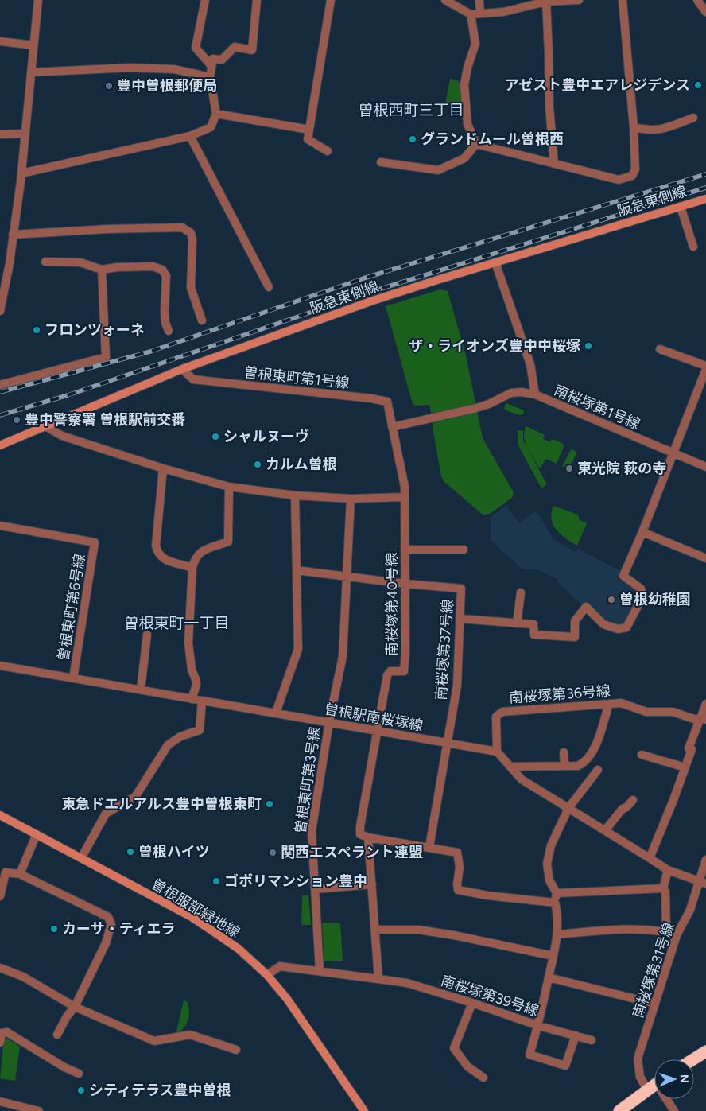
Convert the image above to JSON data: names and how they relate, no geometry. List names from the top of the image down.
{
  "streets": {
    "street": [
      "阪急東側線",
      "曽根東町第1号線",
      "南桜塚第1号線",
      "南桜塚第40号線",
      "曽根東町第6号線",
      "南桜塚第37号線",
      "南桜塚第36号線",
      "曽根駅南桜塚線",
      "曽根東町第3号線",
      "曽根服部緑地線",
      "南桜塚第31号線",
      "南桜塚第39号線"
    ]
  },
  "crossings": [
    ["阪急東側線", "曽根東町第1号線"],
    ["曽根東町第1号線", "南桜塚第1号線"],
    ["曽根東町第1号線", "南桜塚第40号線"],
    ["南桜塚第1号線", "南桜塚第40号線"],
    ["南桜塚第40号線", "南桜塚第37号線"],
    ["南桜塚第40号線", "曽根駅南桜塚線"],
    ["南桜塚第40号線", "南桜塚第39号線"],
    ["曽根東町第6号線", "曽根駅南桜塚線"],
    ["南桜塚第37号線", "曽根駅南桜塚線"],
    ["南桜塚第36号線", "曽根駅南桜塚線"],
    ["曽根駅南桜塚線", "曽根東町第3号線"]
  ],
  "districts": ["曽根西町三丁目", "曽根東町一丁目"],
  "places": [
    "アゼスト豊中エアレジデンス",
    "豊中曽根郵便局",
    "グランドムール曽根西",
    "フロンツォーネ",
    "ザ・ライオンズ豊中中桜塚",
    "豊中警察署 曽根駅前交番",
    "シャルヌーヴ",
    "カルム曽根",
    "東光院 萩の寺",
    "曽根幼稚園",
    "東急ドエルアルス豊中曽根東町",
    "曽根ハイツ",
    "関西エスペラント連盟",
    "ゴボリマンション豊中",
    "カーサ・ティエラ",
    "シティテラス豊中曽根"
  ],
  "north": "right"
}
